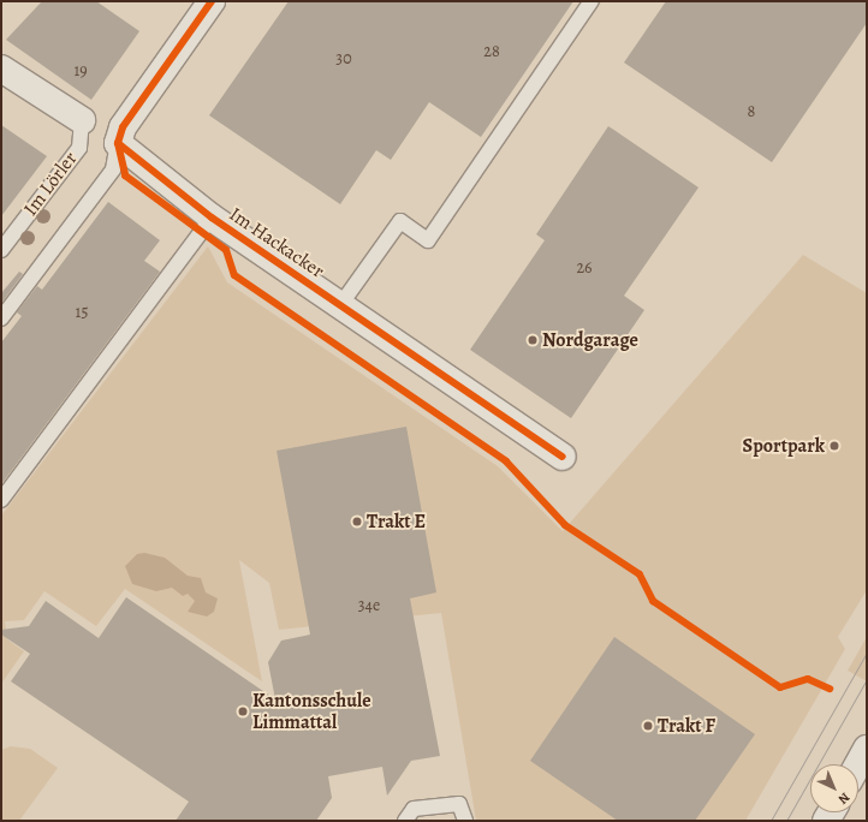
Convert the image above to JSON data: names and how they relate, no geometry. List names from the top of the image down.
{
  "streets": {
    "street": ["Im Lörler", "Im Hackacker"]
  },
  "places": [
    "Nordgarage",
    "Sportpark",
    "Trakt E",
    "Kantonsschule Limmattal",
    "Trakt F"
  ],
  "house_numbers": [
    "28",
    "30",
    "19",
    "8",
    "26",
    "15",
    "34e"
  ],
  "north": "bottom right"
}
